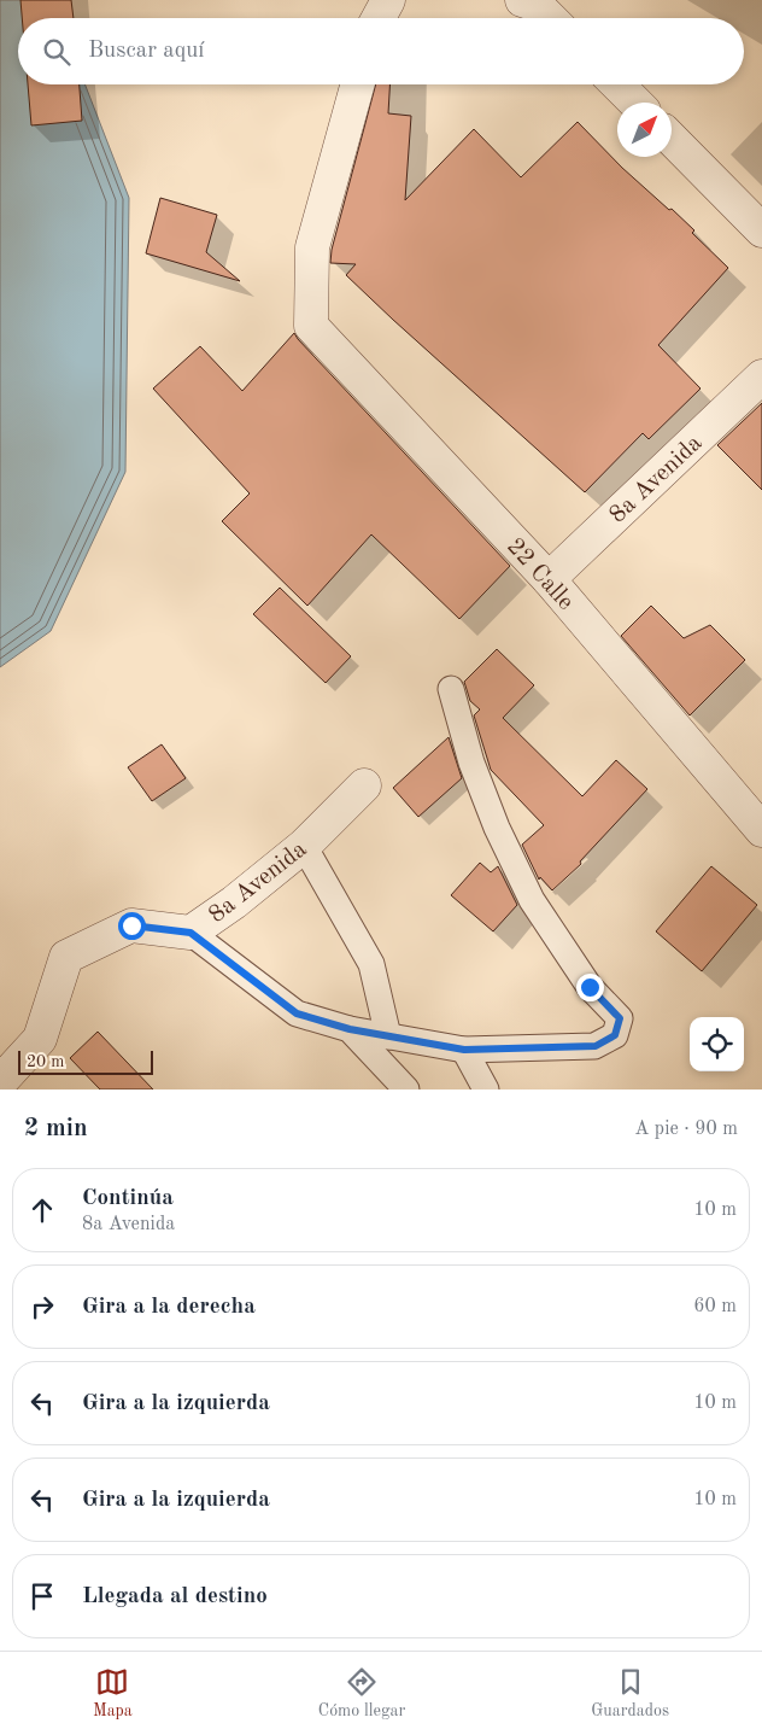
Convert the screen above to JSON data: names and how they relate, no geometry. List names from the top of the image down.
{
  "streets": {
    "street": ["8a Avenida", "22 Calle"]
  },
  "crossings": [
    ["8a Avenida", "22 Calle"]
  ],
  "scale_bar": "20 m",
  "north": "top right",
  "page": {
    "search": "Buscar aquí",
    "scale": "20 m",
    "heading": ["2 min", "A pie · 90 m"],
    "list": [
      ["Continúa", "8a Avenida", "10 m"],
      ["Gira a la derecha", "60 m"],
      ["Gira a la izquierda", "10 m"],
      ["Gira a la izquierda", "10 m"],
      "Llegada al destino"
    ],
    "nav": ["Mapa", "Cómo llegar", "Guardados"]
  }
}
